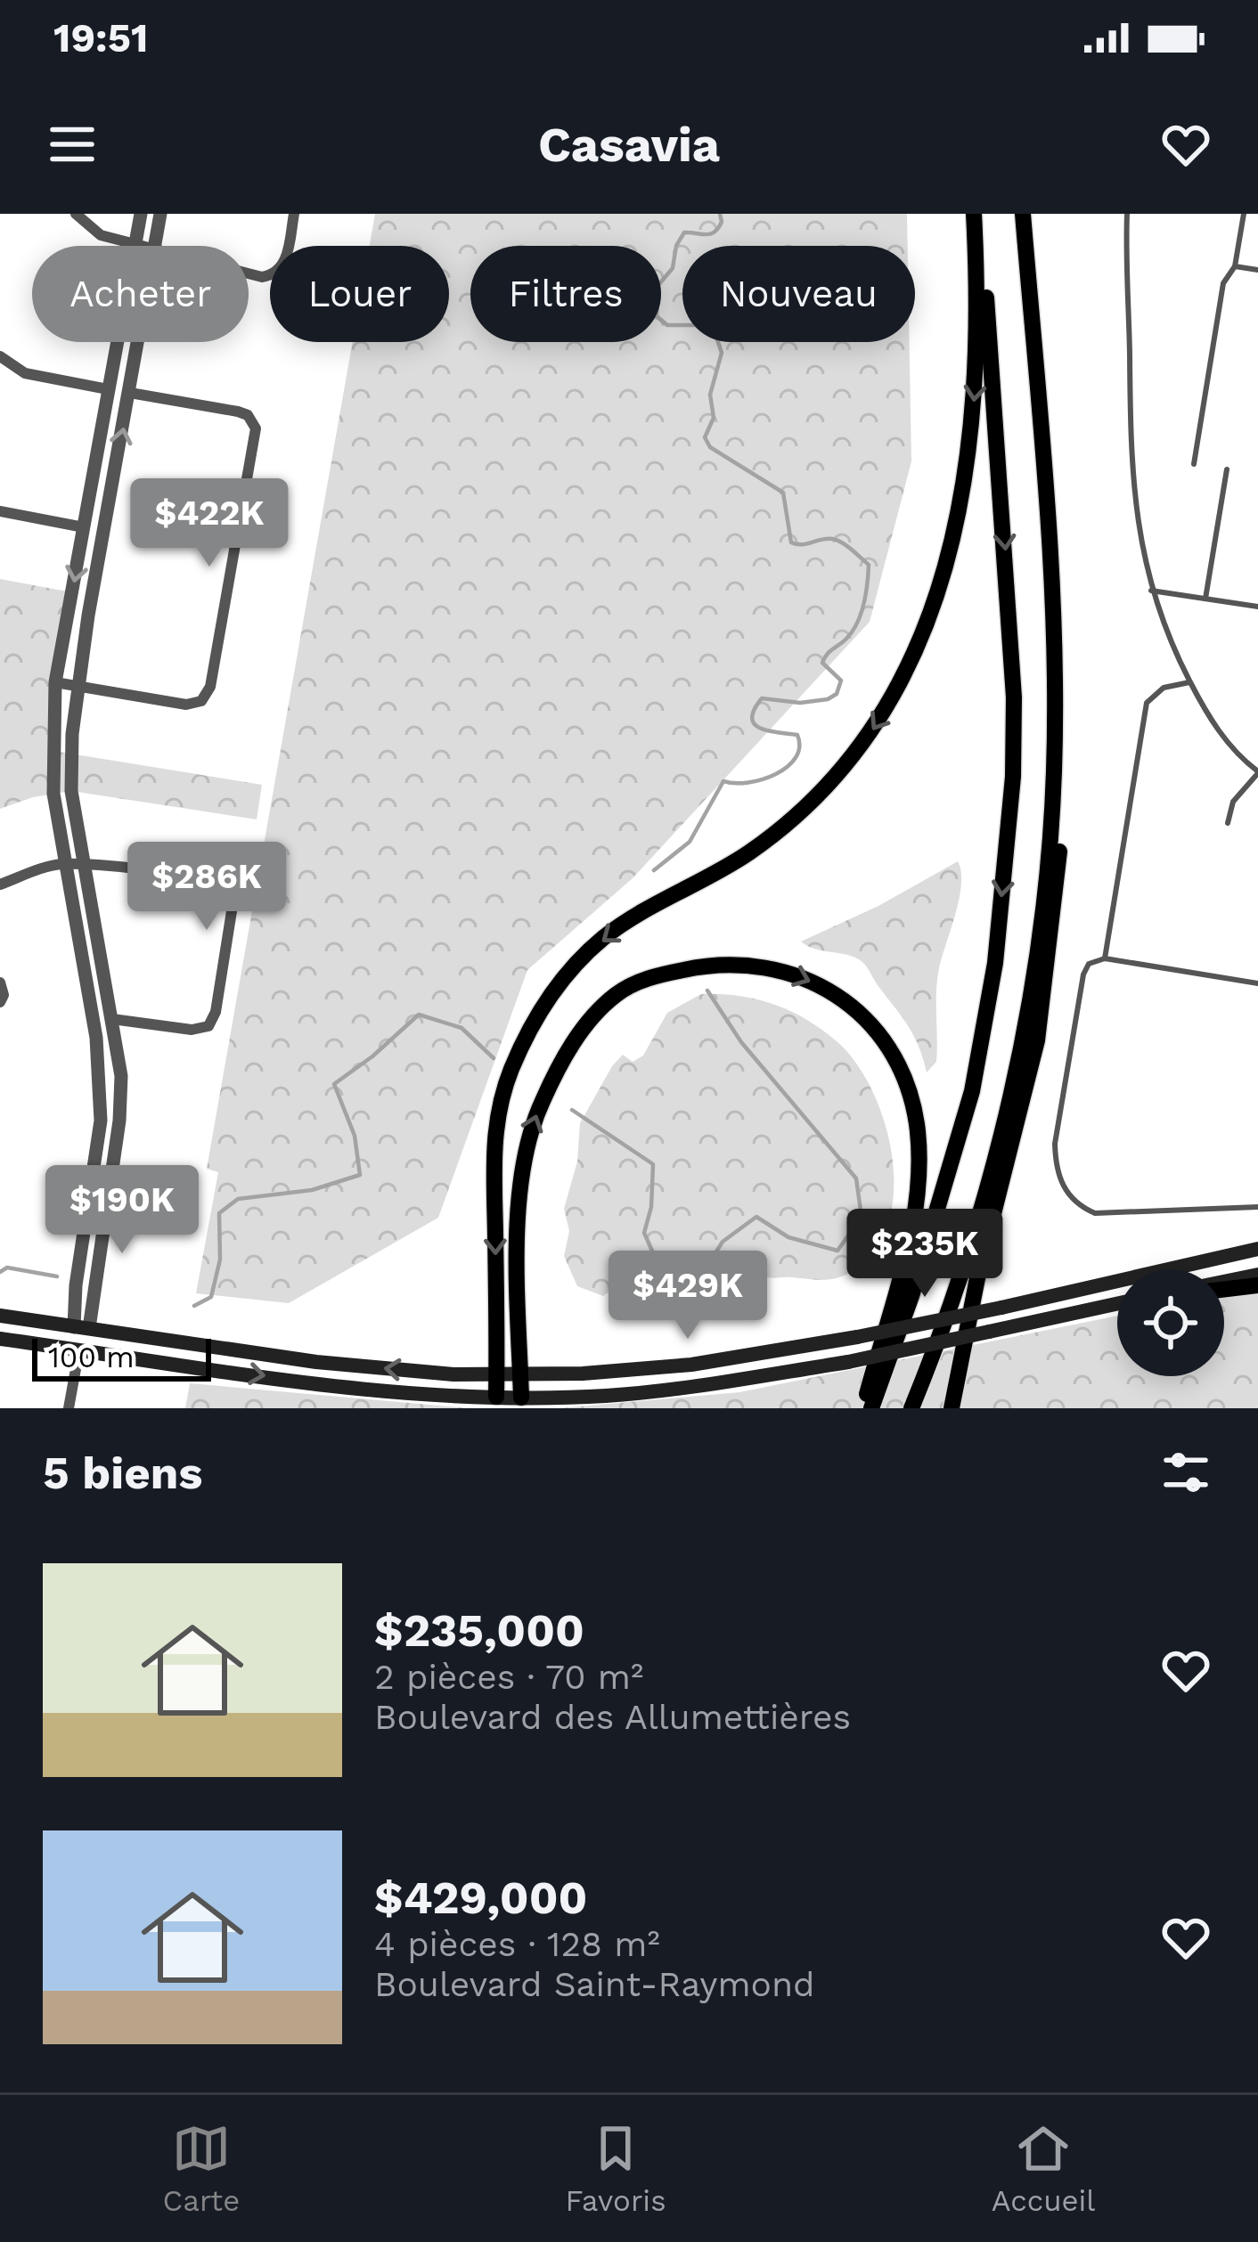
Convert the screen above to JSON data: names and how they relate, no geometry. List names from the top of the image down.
{
  "scale_bar": "100 m",
  "page": {
    "status": "19:51",
    "header": "Casavia",
    "chip": [
      "Acheter",
      "Louer",
      "Filtres",
      "Nouveau"
    ],
    "price": [
      "$422K",
      "$286K",
      "$190K",
      "$235K",
      "$429K"
    ],
    "scale": "100 m",
    "heading": "5 biens",
    "list": [
      {
        "name": "$235,000",
        "note": "2 pièces · 70 m² · Boulevard des Allumettières"
      },
      {
        "name": "$429,000",
        "note": "4 pièces · 128 m² · Boulevard Saint-Raymond"
      }
    ],
    "tabs": ["Carte", "Favoris", "Accueil"]
  }
}
